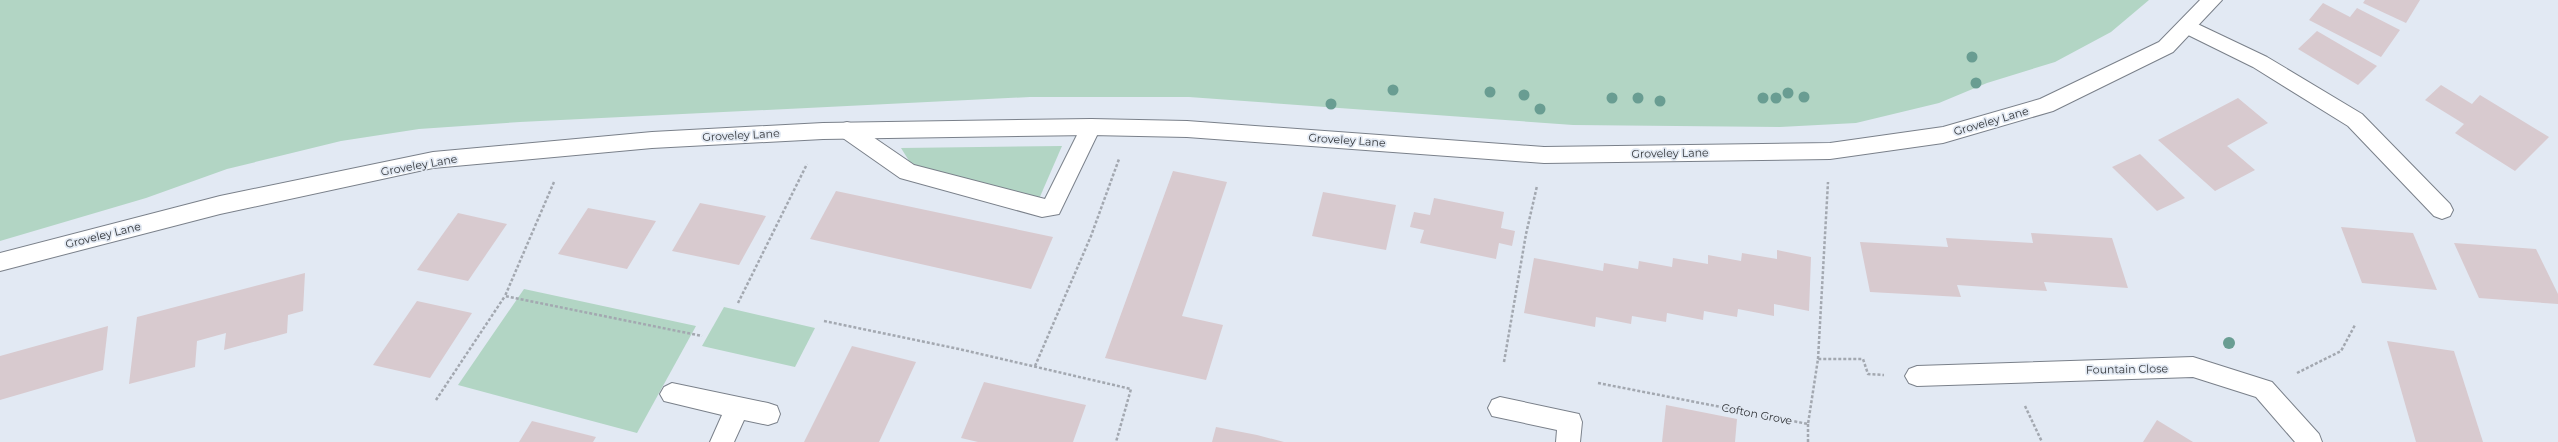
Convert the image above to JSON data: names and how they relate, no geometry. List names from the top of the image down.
{
  "streets": {
    "main road": ["Groveley Lane", "Fountain Close"],
    "path": ["Cofton Grove"]
  },
  "crossings": [
    ["Groveley Lane", "Cofton Grove"]
  ]
}
